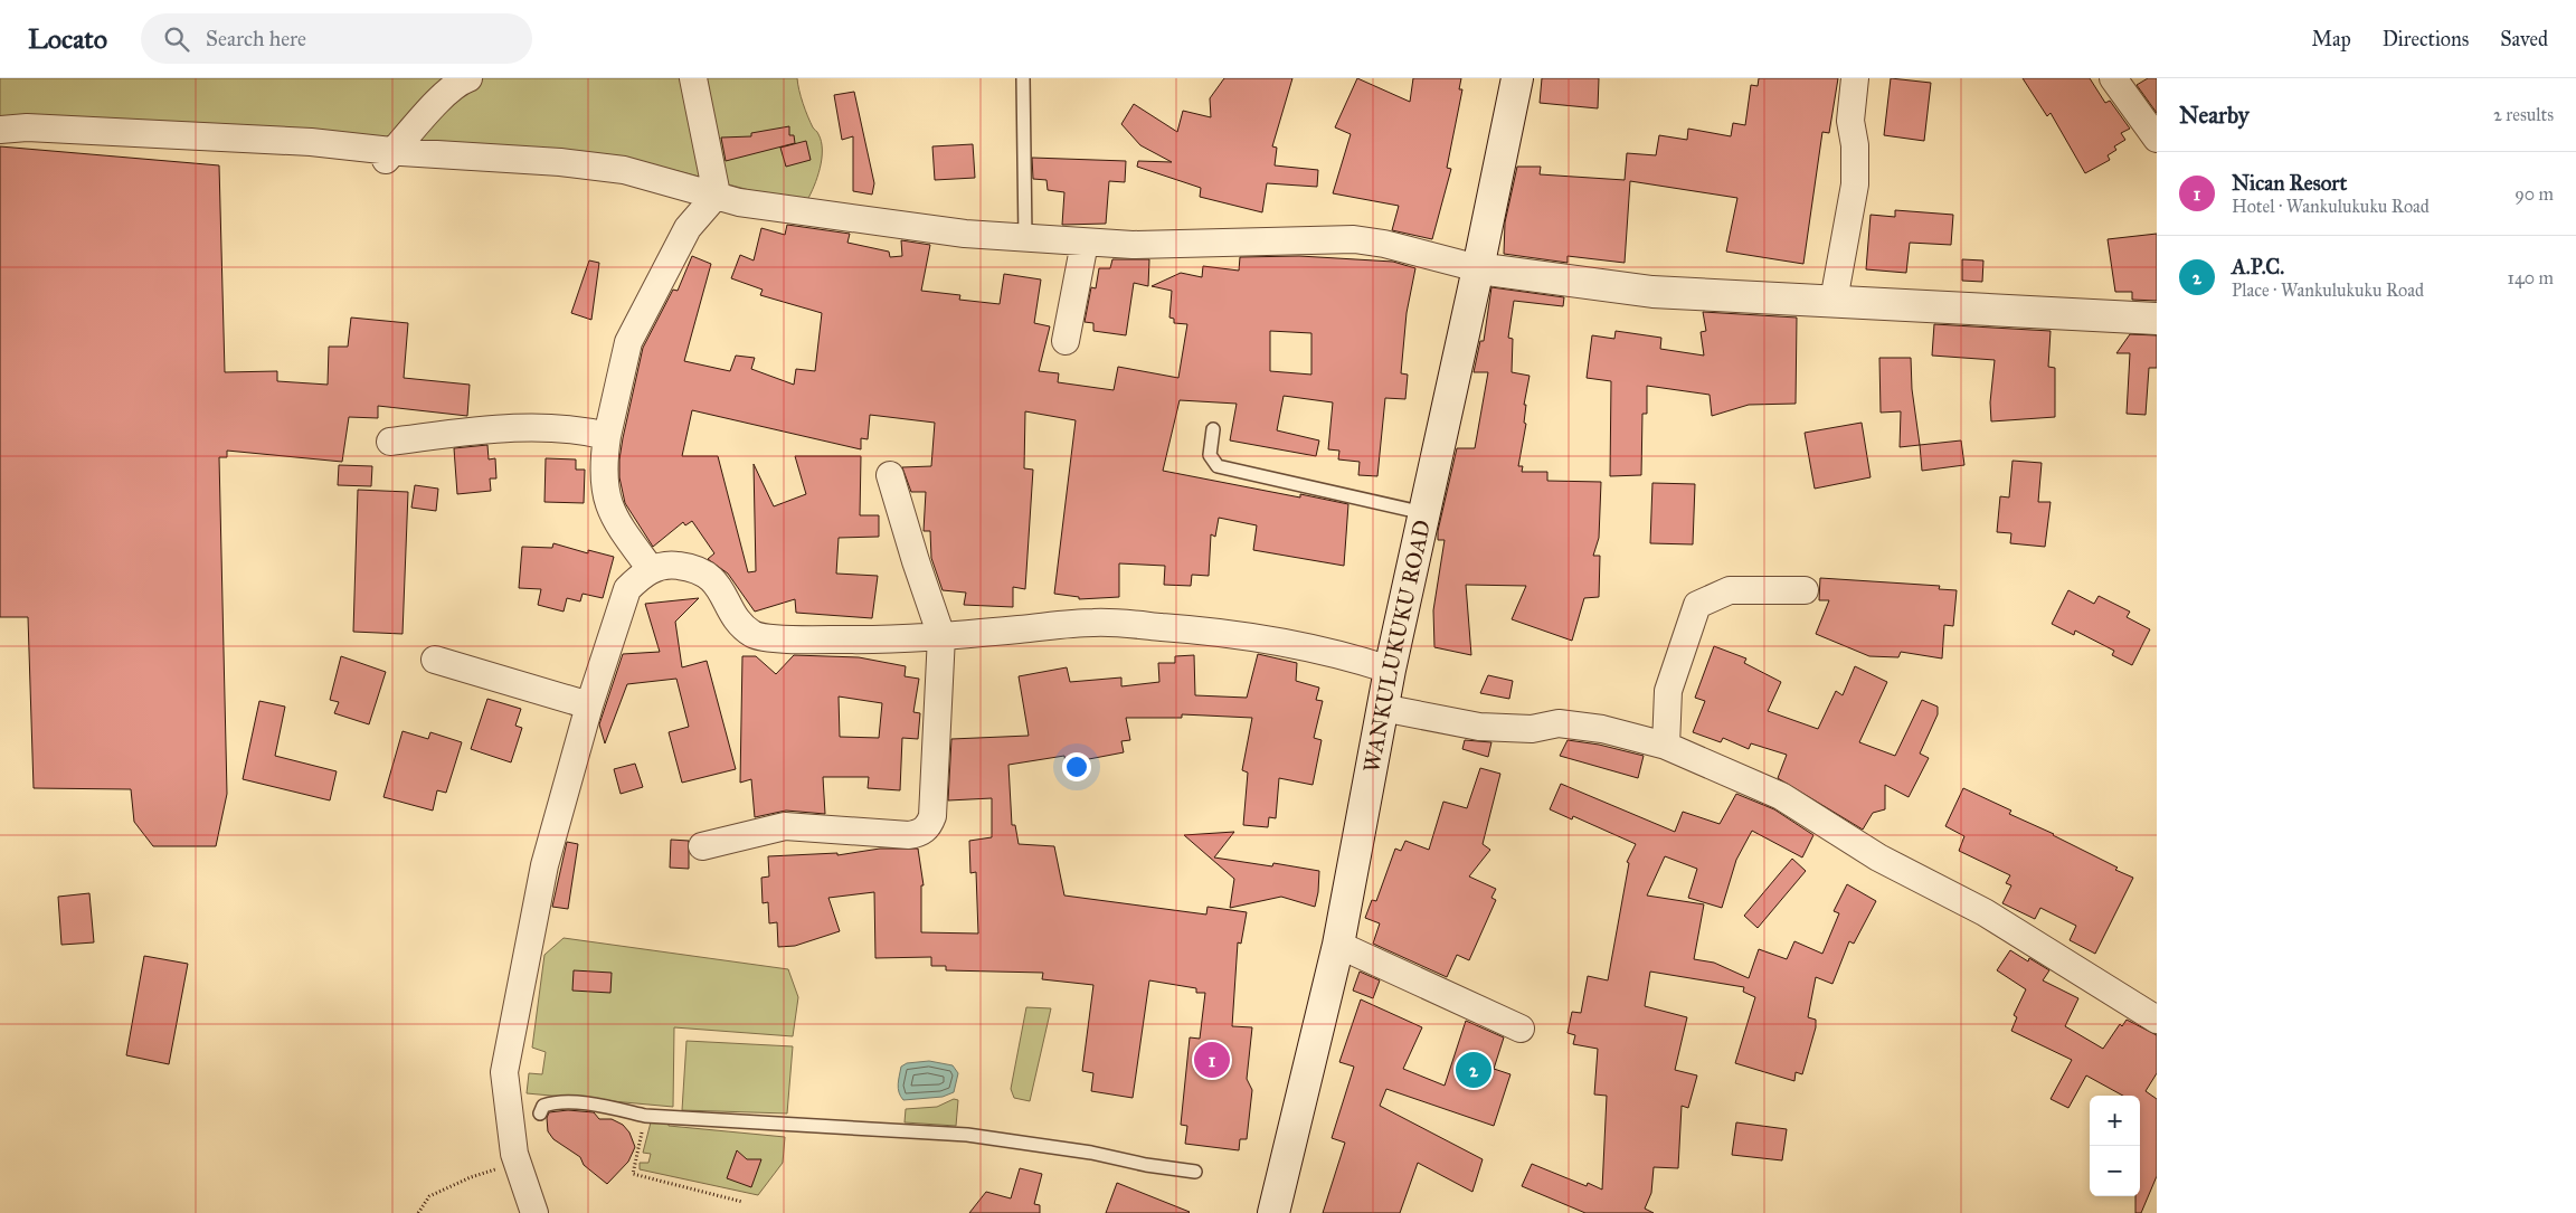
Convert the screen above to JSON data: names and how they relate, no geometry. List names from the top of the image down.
{
  "streets": {
    "main road": ["WANKULUKUKU ROAD"]
  },
  "page": {
    "header": "Locato",
    "search": "Search here",
    "nav": ["Map", "Directions", "Saved"],
    "heading": ["Nearby", "2 results"],
    "list": [
      {
        "mark": "1",
        "name": "Nican Resort",
        "note": "Hotel · Wankulukuku Road",
        "value": "90 m"
      },
      {
        "mark": "2",
        "name": "A.P.C.",
        "note": "Place · Wankulukuku Road",
        "value": "140 m"
      }
    ],
    "pins": ["1", "2"],
    "map_buttons": ["+", "−"]
  }
}
